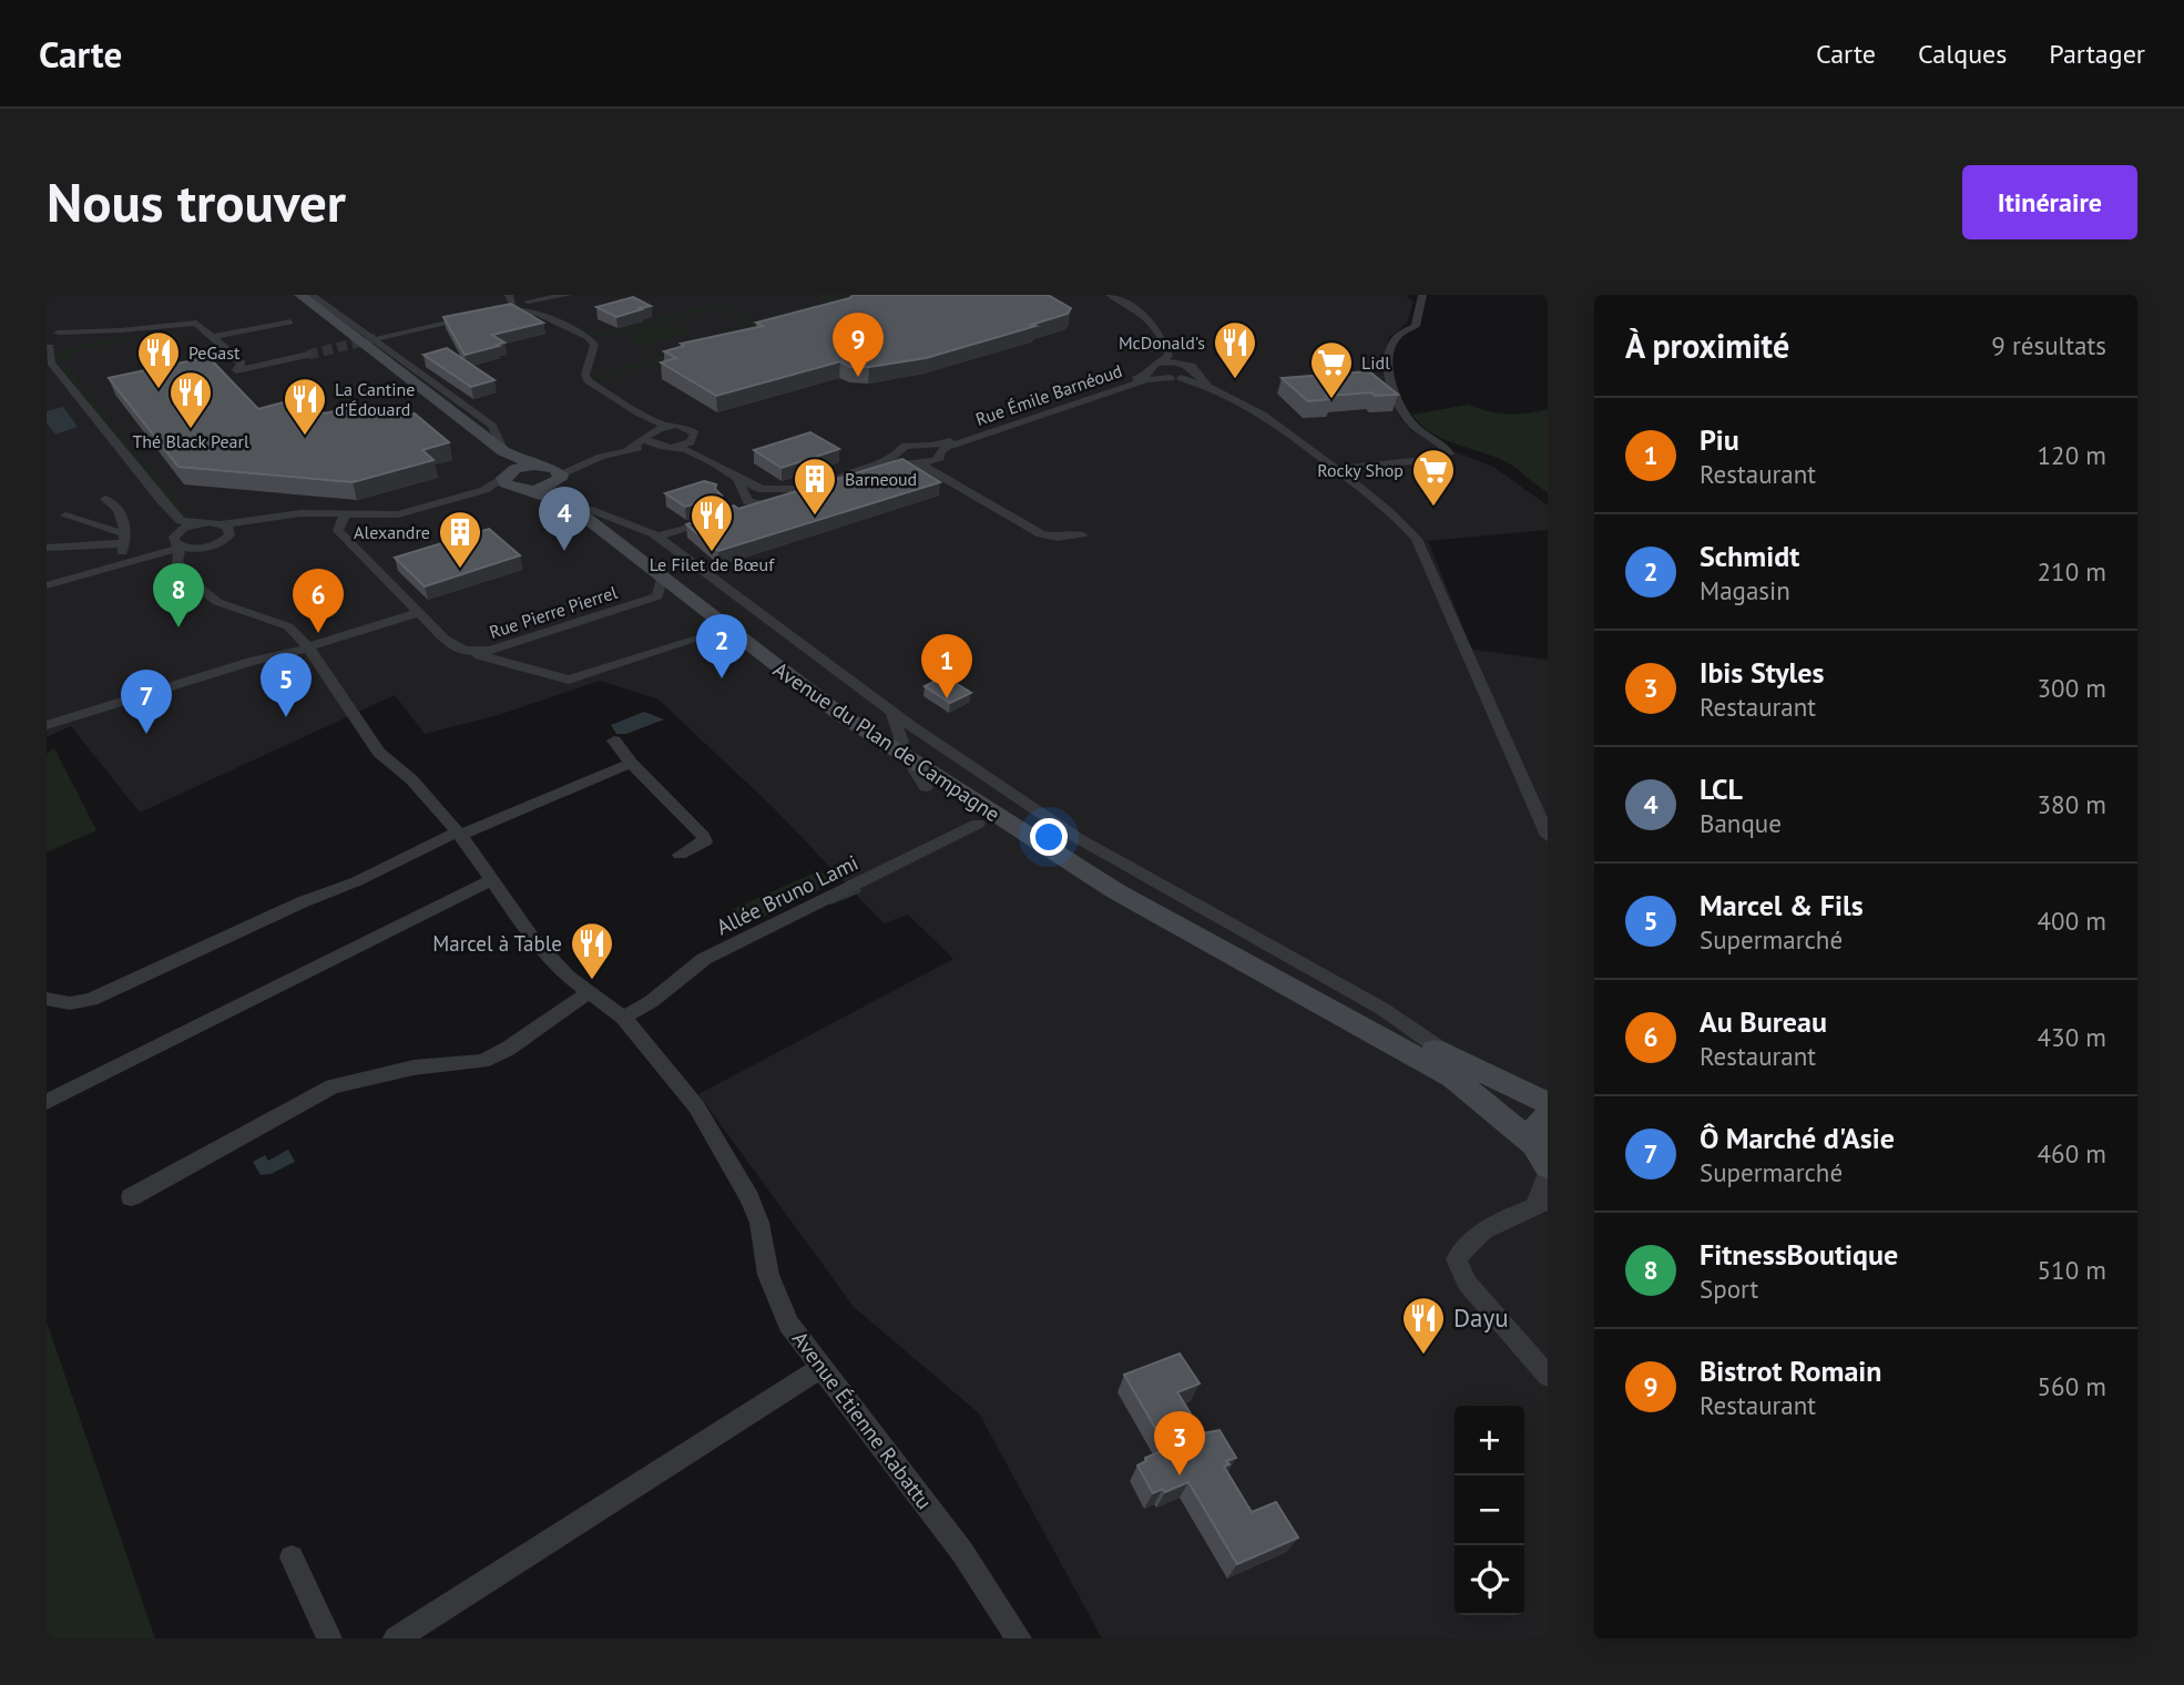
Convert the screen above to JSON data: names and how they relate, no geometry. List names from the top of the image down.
{
  "streets": {
    "main road": ["Avenue du Plan de Campagne"],
    "street": [
      "Rue Émile Barnéoud",
      "Rue Pierre Pierrel",
      "Allée Bruno Lami",
      "Avenue Étienne Rabattu"
    ]
  },
  "crossings": [
    ["Rue Pierre Pierrel", "Avenue du Plan de Campagne"],
    ["Allée Bruno Lami", "Avenue Étienne Rabattu"]
  ],
  "places": {
    "restaurant": [
      "McDonald's",
      "PeGast",
      "Thé Black Pearl",
      "La Cantine d'Édouard",
      "Le Filet de Bœuf",
      "Marcel à Table",
      "Dayu"
    ],
    "supermarket": ["Lidl", "Rocky Shop"],
    "building": ["Barneoud", "Alexandre"]
  },
  "page": {
    "header": "Carte",
    "nav": ["Carte", "Calques", "Partager"],
    "buttons": "Itinéraire",
    "title": "Nous trouver",
    "heading": ["À proximité", "9 résultats"],
    "pins": [
      "9",
      "4",
      "8",
      "6",
      "2",
      "1",
      "5",
      "7",
      "3"
    ],
    "list": [
      {
        "mark": "1",
        "name": "Piu",
        "note": "Restaurant",
        "value": "120 m"
      },
      {
        "mark": "2",
        "name": "Schmidt",
        "note": "Magasin",
        "value": "210 m"
      },
      {
        "mark": "3",
        "name": "Ibis Styles",
        "note": "Restaurant",
        "value": "300 m"
      },
      {
        "mark": "4",
        "name": "LCL",
        "note": "Banque",
        "value": "380 m"
      },
      {
        "mark": "5",
        "name": "Marcel & Fils",
        "note": "Supermarché",
        "value": "400 m"
      },
      {
        "mark": "6",
        "name": "Au Bureau",
        "note": "Restaurant",
        "value": "430 m"
      },
      {
        "mark": "7",
        "name": "Ô Marché d'Asie",
        "note": "Supermarché",
        "value": "460 m"
      },
      {
        "mark": "8",
        "name": "FitnessBoutique",
        "note": "Sport",
        "value": "510 m"
      },
      {
        "mark": "9",
        "name": "Bistrot Romain",
        "note": "Restaurant",
        "value": "560 m"
      }
    ],
    "map_buttons": ["+", "−"]
  }
}
